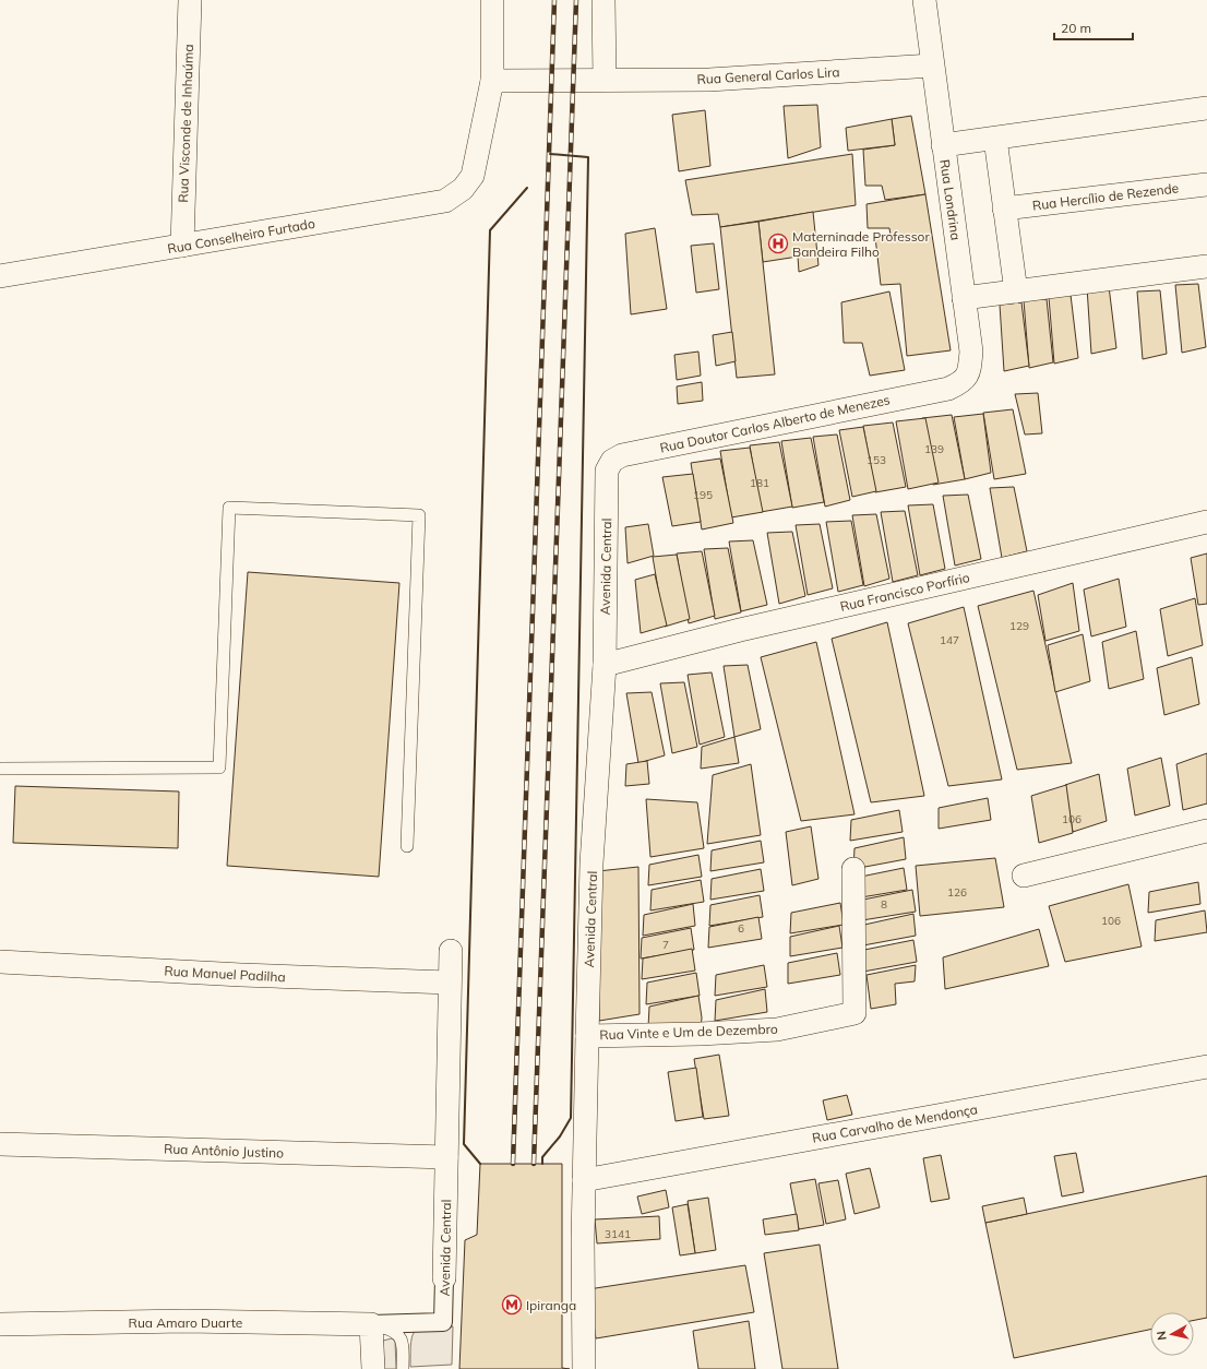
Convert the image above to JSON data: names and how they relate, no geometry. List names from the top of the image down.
{
  "streets": {
    "street": [
      "Rua General Carlos Lira",
      "Rua Visconde de Inhaúma",
      "Rua Hercílio de Rezende",
      "Rua Londrina",
      "Rua Conselheiro Furtado",
      "Rua Doutor Carlos Alberto de Menezes",
      "Avenida Central",
      "Rua Francisco Porfírio",
      "Rua Manuel Padilha",
      "Rua Vinte e Um de Dezembro",
      "Rua Carvalho de Mendonça",
      "Rua Antônio Justino",
      "Rua Amaro Duarte"
    ]
  },
  "crossings": [
    ["Rua General Carlos Lira", "Rua Londrina"],
    ["Rua General Carlos Lira", "Rua Conselheiro Furtado"],
    ["Rua Visconde de Inhaúma", "Rua Conselheiro Furtado"],
    ["Rua Londrina", "Rua Doutor Carlos Alberto de Menezes"],
    ["Rua Doutor Carlos Alberto de Menezes", "Avenida Central"],
    ["Avenida Central", "Rua Francisco Porfírio"],
    ["Avenida Central", "Rua Manuel Padilha"],
    ["Avenida Central", "Rua Vinte e Um de Dezembro"],
    ["Avenida Central", "Rua Carvalho de Mendonça"],
    ["Avenida Central", "Rua Antônio Justino"],
    ["Avenida Central", "Rua Amaro Duarte"]
  ],
  "places": {
    "hospital": ["Materninade Professor Bandeira Filho"],
    "metro station": ["Ipiranga"]
  },
  "house_numbers": [
    "139",
    "153",
    "181",
    "195",
    "129",
    "147",
    "106",
    "126",
    "8",
    "106",
    "6",
    "7",
    "3141"
  ],
  "scale_bar": "20 m",
  "north": "left"
}
